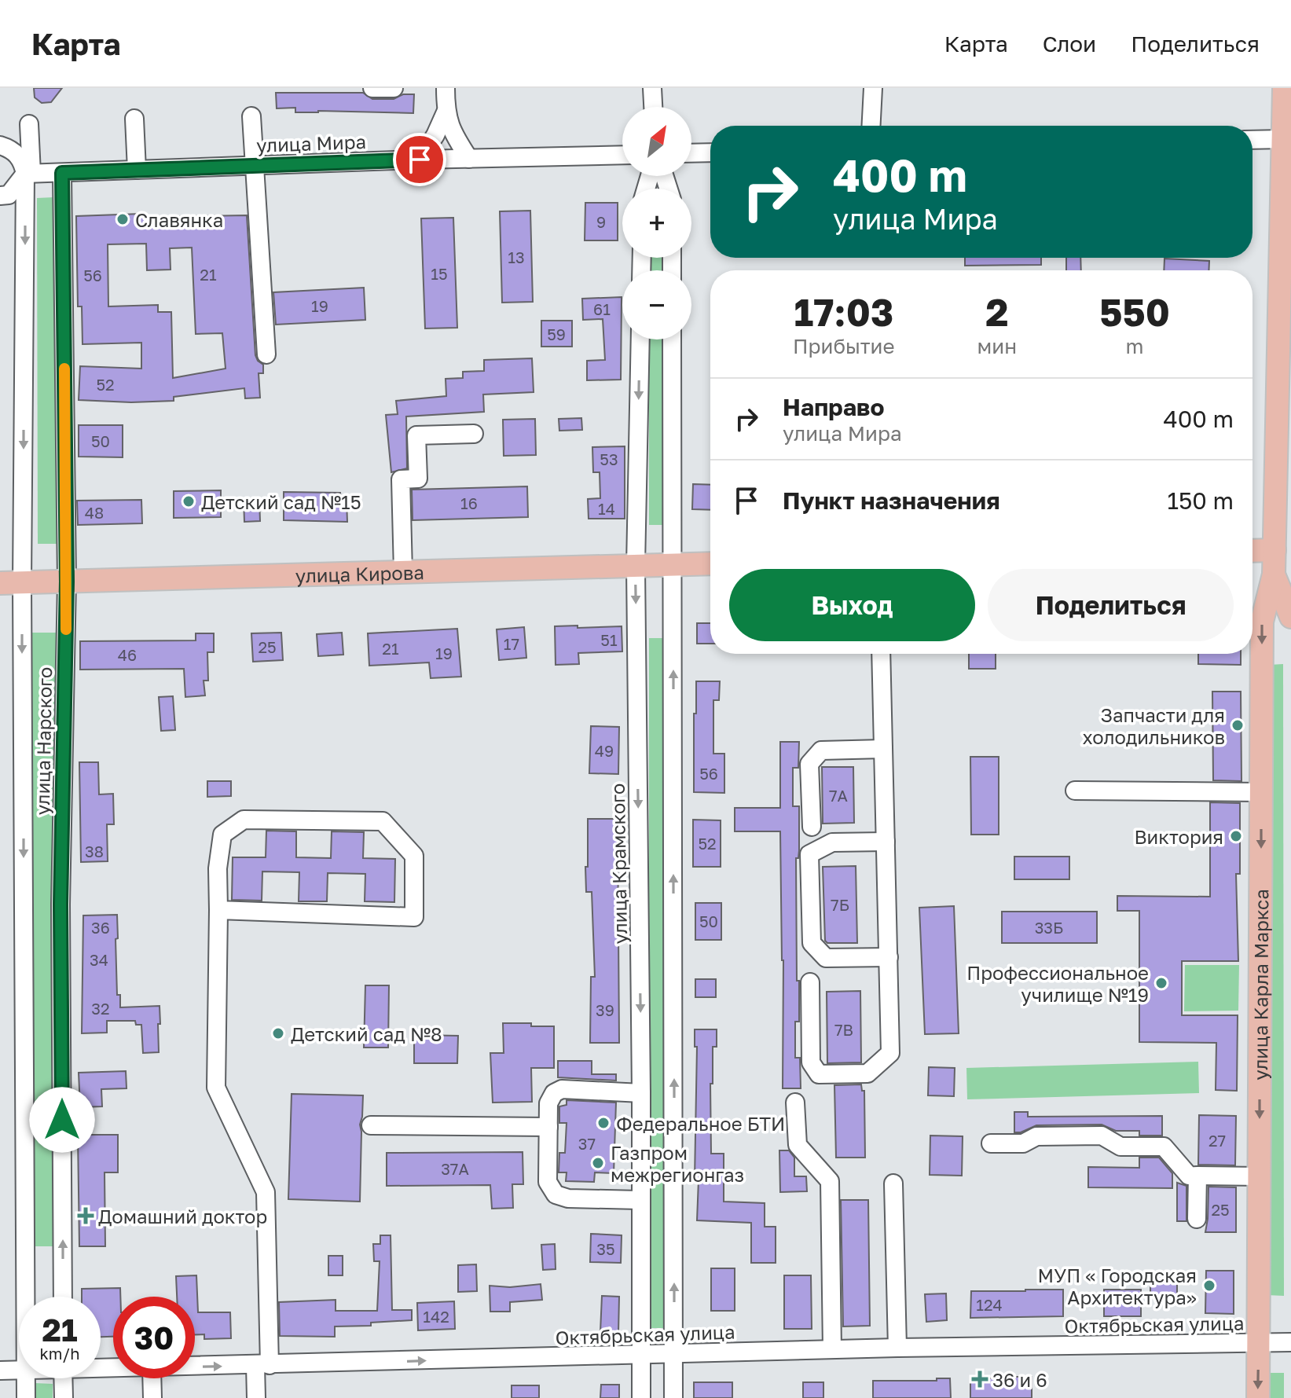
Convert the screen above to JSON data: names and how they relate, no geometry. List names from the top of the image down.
{
  "streets": {
    "main road": ["улица Кирова", "улица Карла Маркса"],
    "street": [
      "улица Мира",
      "улица Нарского",
      "улица Крамского",
      "Октябрьская улица"
    ]
  },
  "crossings": [
    ["улица Мира", "улица Нарского"],
    ["улица Кирова", "улица Нарского"],
    ["улица Кирова", "улица Крамского"],
    ["улица Крамского", "Октябрьская улица"],
    ["улица Карла Маркса", "Октябрьская улица"]
  ],
  "one_way": ["улица Карла Маркса", "Октябрьская улица"],
  "places": {
    "other": [
      "Славянка",
      "Детский сад №15",
      "Запчасти для холодильников",
      "Виктория",
      "Профессиональное училище №19",
      "Детский сад №8",
      "Федеральное БТИ",
      "Газпром межрегионгаз",
      "МУП « Городская Архитектура»"
    ],
    "health": ["Домашний доктор", "36 и 6"]
  },
  "house_numbers": [
    "9",
    "13",
    "15",
    "21",
    "56",
    "19",
    "61",
    "59",
    "52",
    "50",
    "53",
    "16",
    "14",
    "48",
    "51",
    "17",
    "25",
    "21",
    "19",
    "46",
    "49",
    "56",
    "7А",
    "52",
    "38",
    "7Б",
    "50",
    "36",
    "33Б",
    "34",
    "32",
    "39",
    "7В",
    "27",
    "37",
    "37А",
    "25",
    "35",
    "124",
    "142"
  ],
  "north": "top right",
  "page": {
    "header": "Карта",
    "nav": ["Карта", "Слои", "Поделиться"],
    "map_buttons": ["+", "−"],
    "turn": ["400 m", "улица Мира"],
    "eta": [
      "17:03",
      "Прибытие",
      "2",
      "мин",
      "550",
      "m"
    ],
    "list": [
      {
        "name": "Направо",
        "note": "улица Мира",
        "value": "400 m"
      },
      {
        "name": "Пункт назначения",
        "value": "150 m"
      }
    ],
    "buttons": ["Выход", "Поделиться"],
    "speed": "21 km/h",
    "limit": "30"
  }
}
